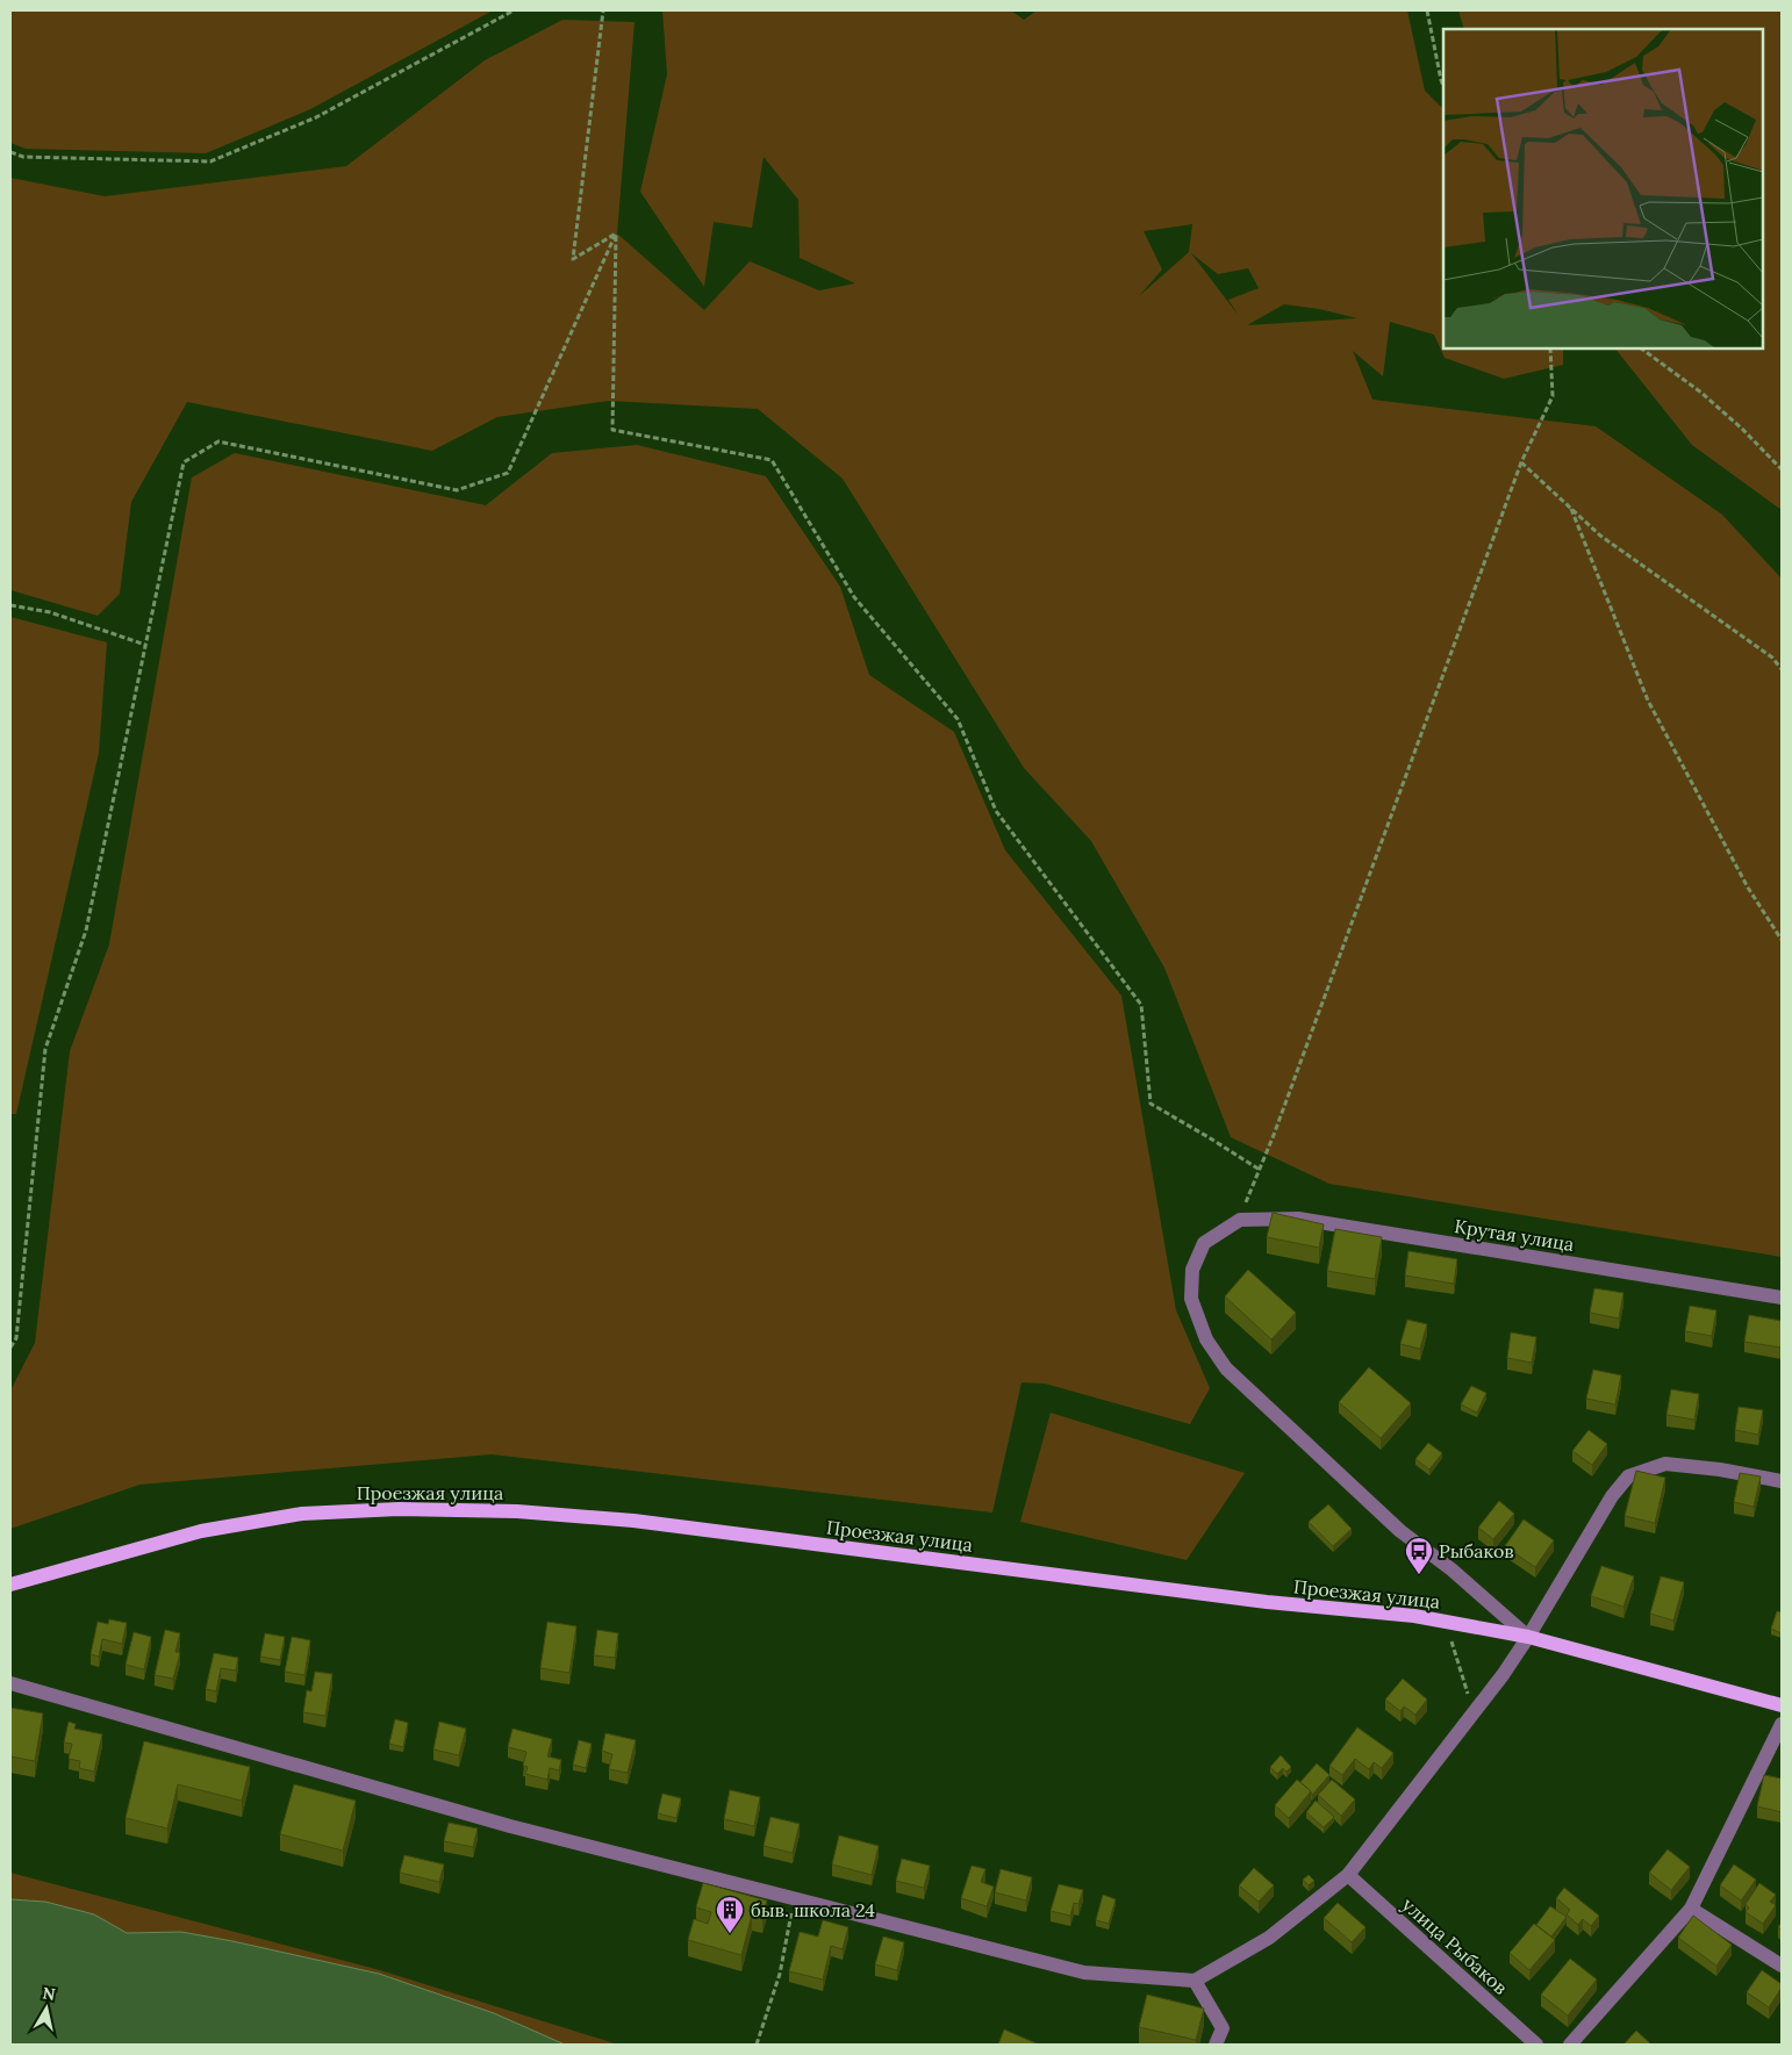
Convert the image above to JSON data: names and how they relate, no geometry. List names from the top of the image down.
{
  "streets": {
    "main road": ["Проезжая улица"],
    "street": ["Крутая улица", "улица Рыбаков"]
  },
  "places": {
    "bus stop": ["Рыбаков"],
    "building": ["быв. школа 24"]
  },
  "north": "top"
}
